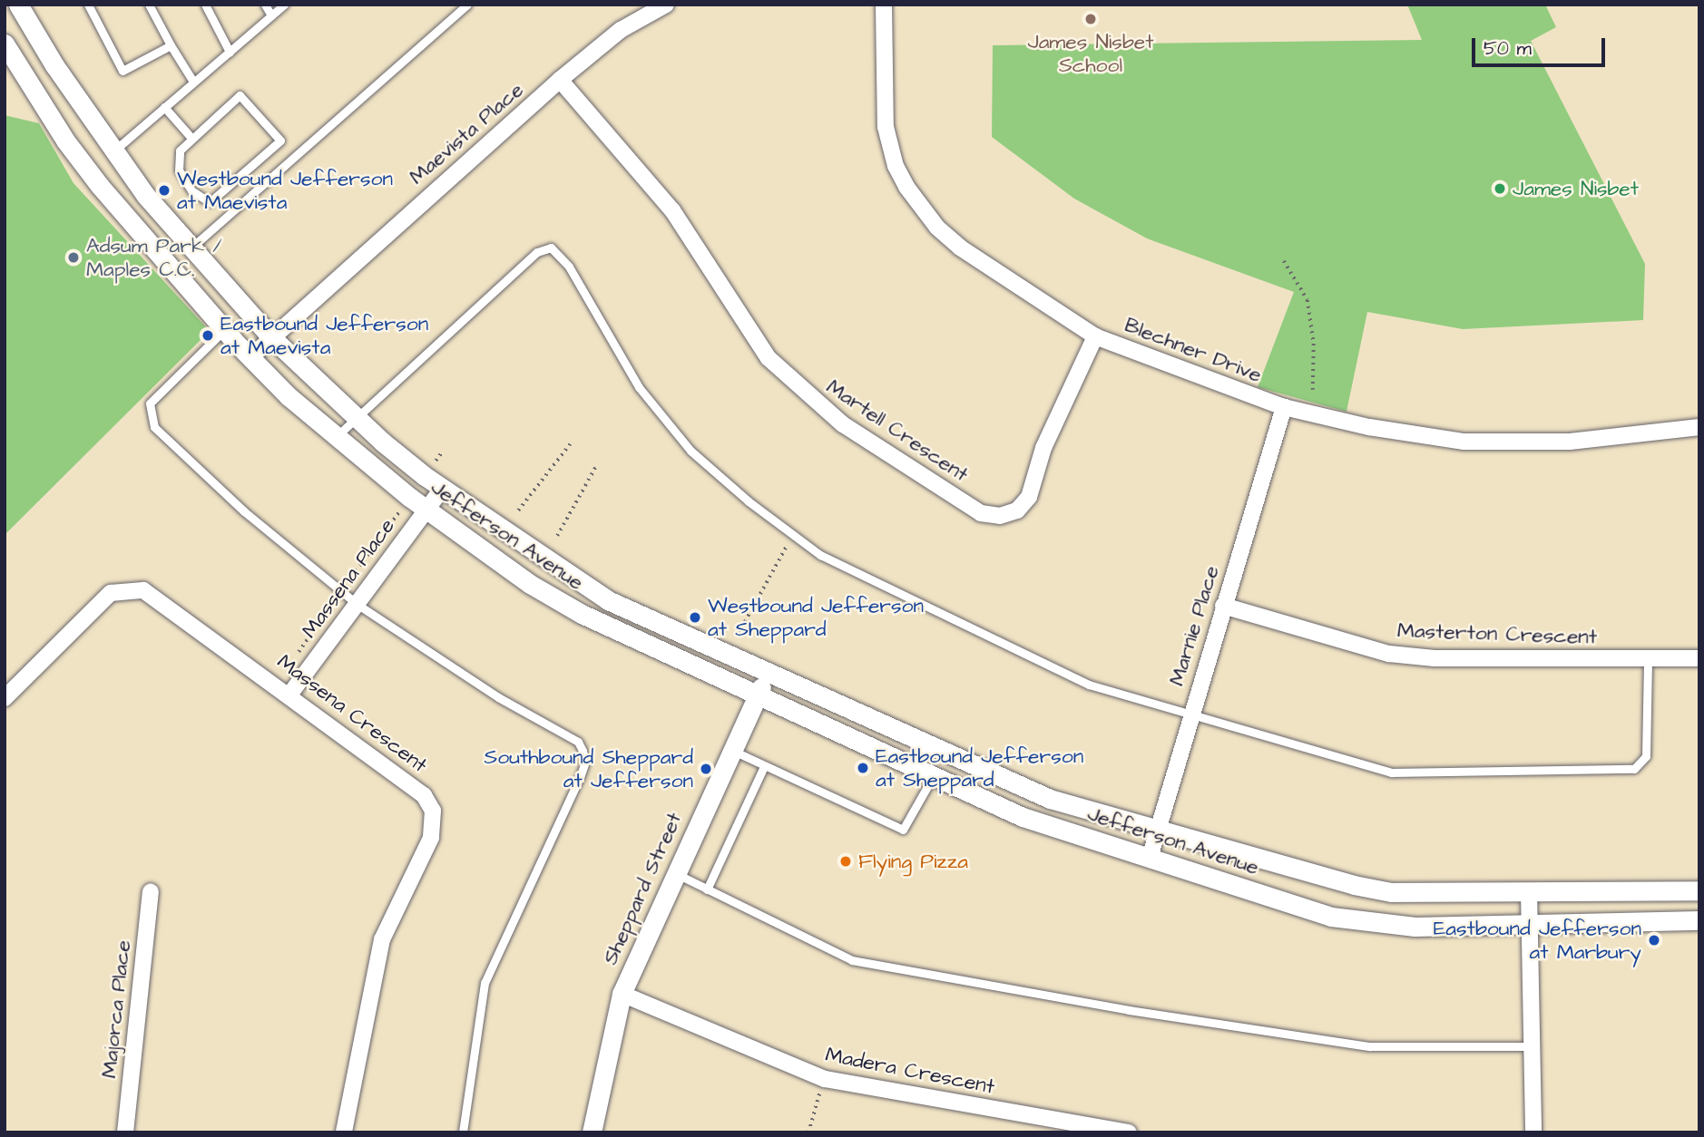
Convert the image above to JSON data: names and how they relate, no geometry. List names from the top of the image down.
{
  "streets": {
    "street": [
      "Maevista Place",
      "Blechner Drive",
      "Martell Crescent",
      "Jefferson Avenue",
      "Massena Place",
      "Marnie Place",
      "Masterton Crescent",
      "Massena Crescent",
      "Sheppard Street",
      "Majorca Place",
      "Madera Crescent"
    ]
  },
  "crossings": [
    ["Maevista Place", "Martell Crescent"],
    ["Maevista Place", "Jefferson Avenue"],
    ["Blechner Drive", "Martell Crescent"],
    ["Blechner Drive", "Marnie Place"],
    ["Jefferson Avenue", "Massena Place"],
    ["Jefferson Avenue", "Marnie Place"],
    ["Jefferson Avenue", "Sheppard Street"],
    ["Massena Place", "Massena Crescent"],
    ["Marnie Place", "Masterton Crescent"],
    ["Sheppard Street", "Madera Crescent"]
  ],
  "places": [
    "James Nisbet School",
    "James Nisbet",
    "Westbound Jefferson at Maevista",
    "Adsum Park / Maples C.C.",
    "Eastbound Jefferson at Maevista",
    "Westbound Jefferson at Sheppard",
    "Eastbound Jefferson at Sheppard",
    "Southbound Sheppard at Jefferson",
    "Flying Pizza",
    "Eastbound Jefferson at Marbury"
  ],
  "scale_bar": "50 m"
}
